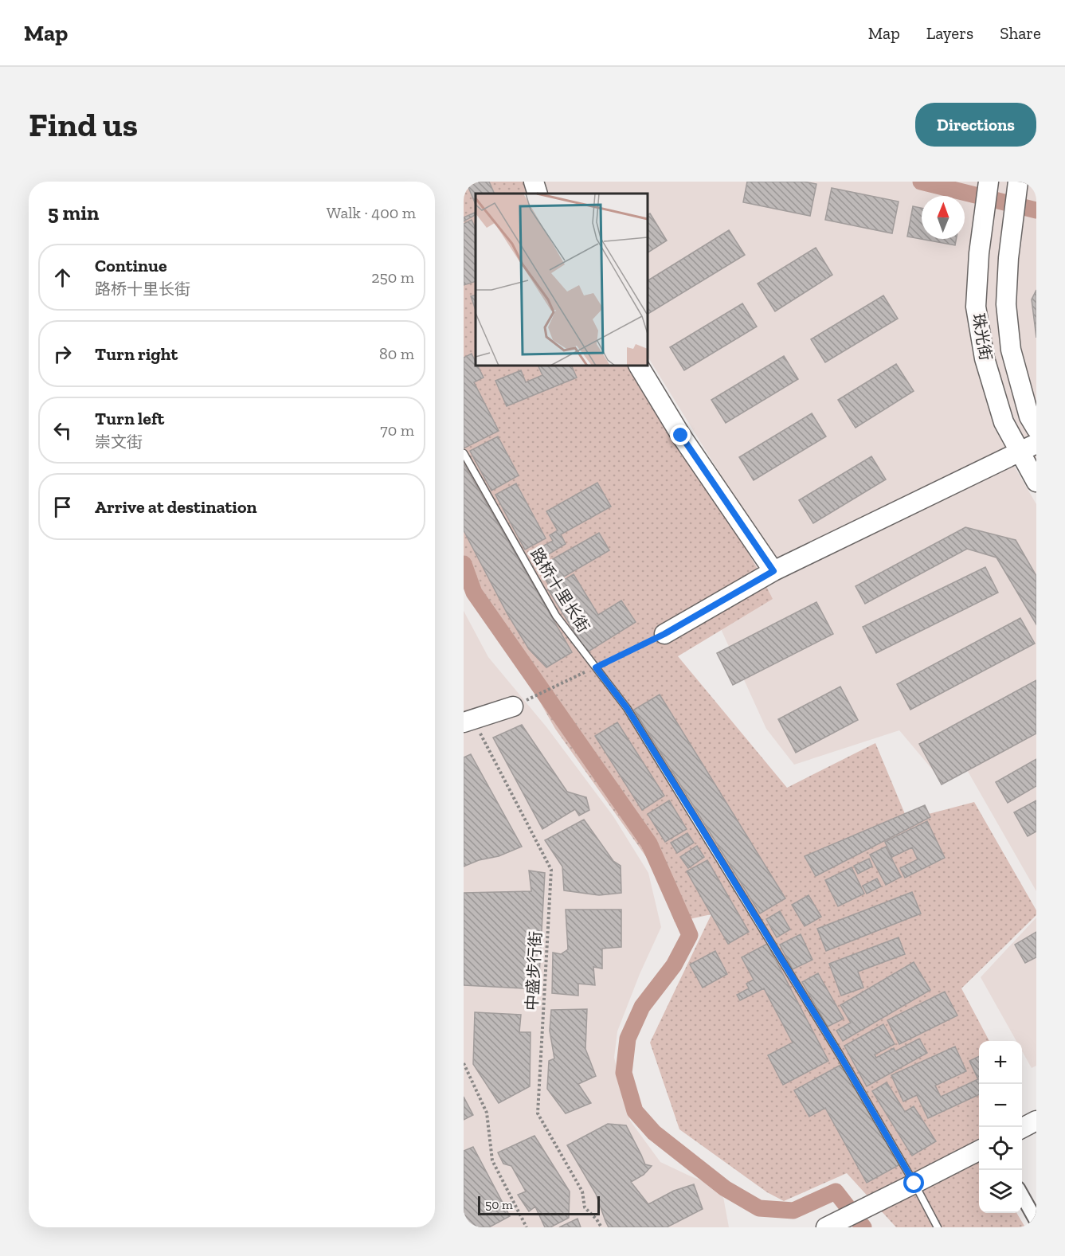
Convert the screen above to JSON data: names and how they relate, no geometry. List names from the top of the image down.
{
  "streets": {
    "street": ["珠光街"],
    "lane": ["路桥十里长街"],
    "path": ["中盛步行街"]
  },
  "scale_bar": "50 m",
  "north": "top",
  "page": {
    "header": "Map",
    "nav": ["Map", "Layers", "Share"],
    "buttons": "Directions",
    "title": "Find us",
    "heading": ["5 min", "Walk · 400 m"],
    "list": [
      ["Continue", "路桥十里长街", "250 m"],
      ["Turn right", "80 m"],
      ["Turn left", "崇文街", "70 m"],
      "Arrive at destination"
    ],
    "map_buttons": ["+", "−"],
    "scale": "50 m"
  }
}
